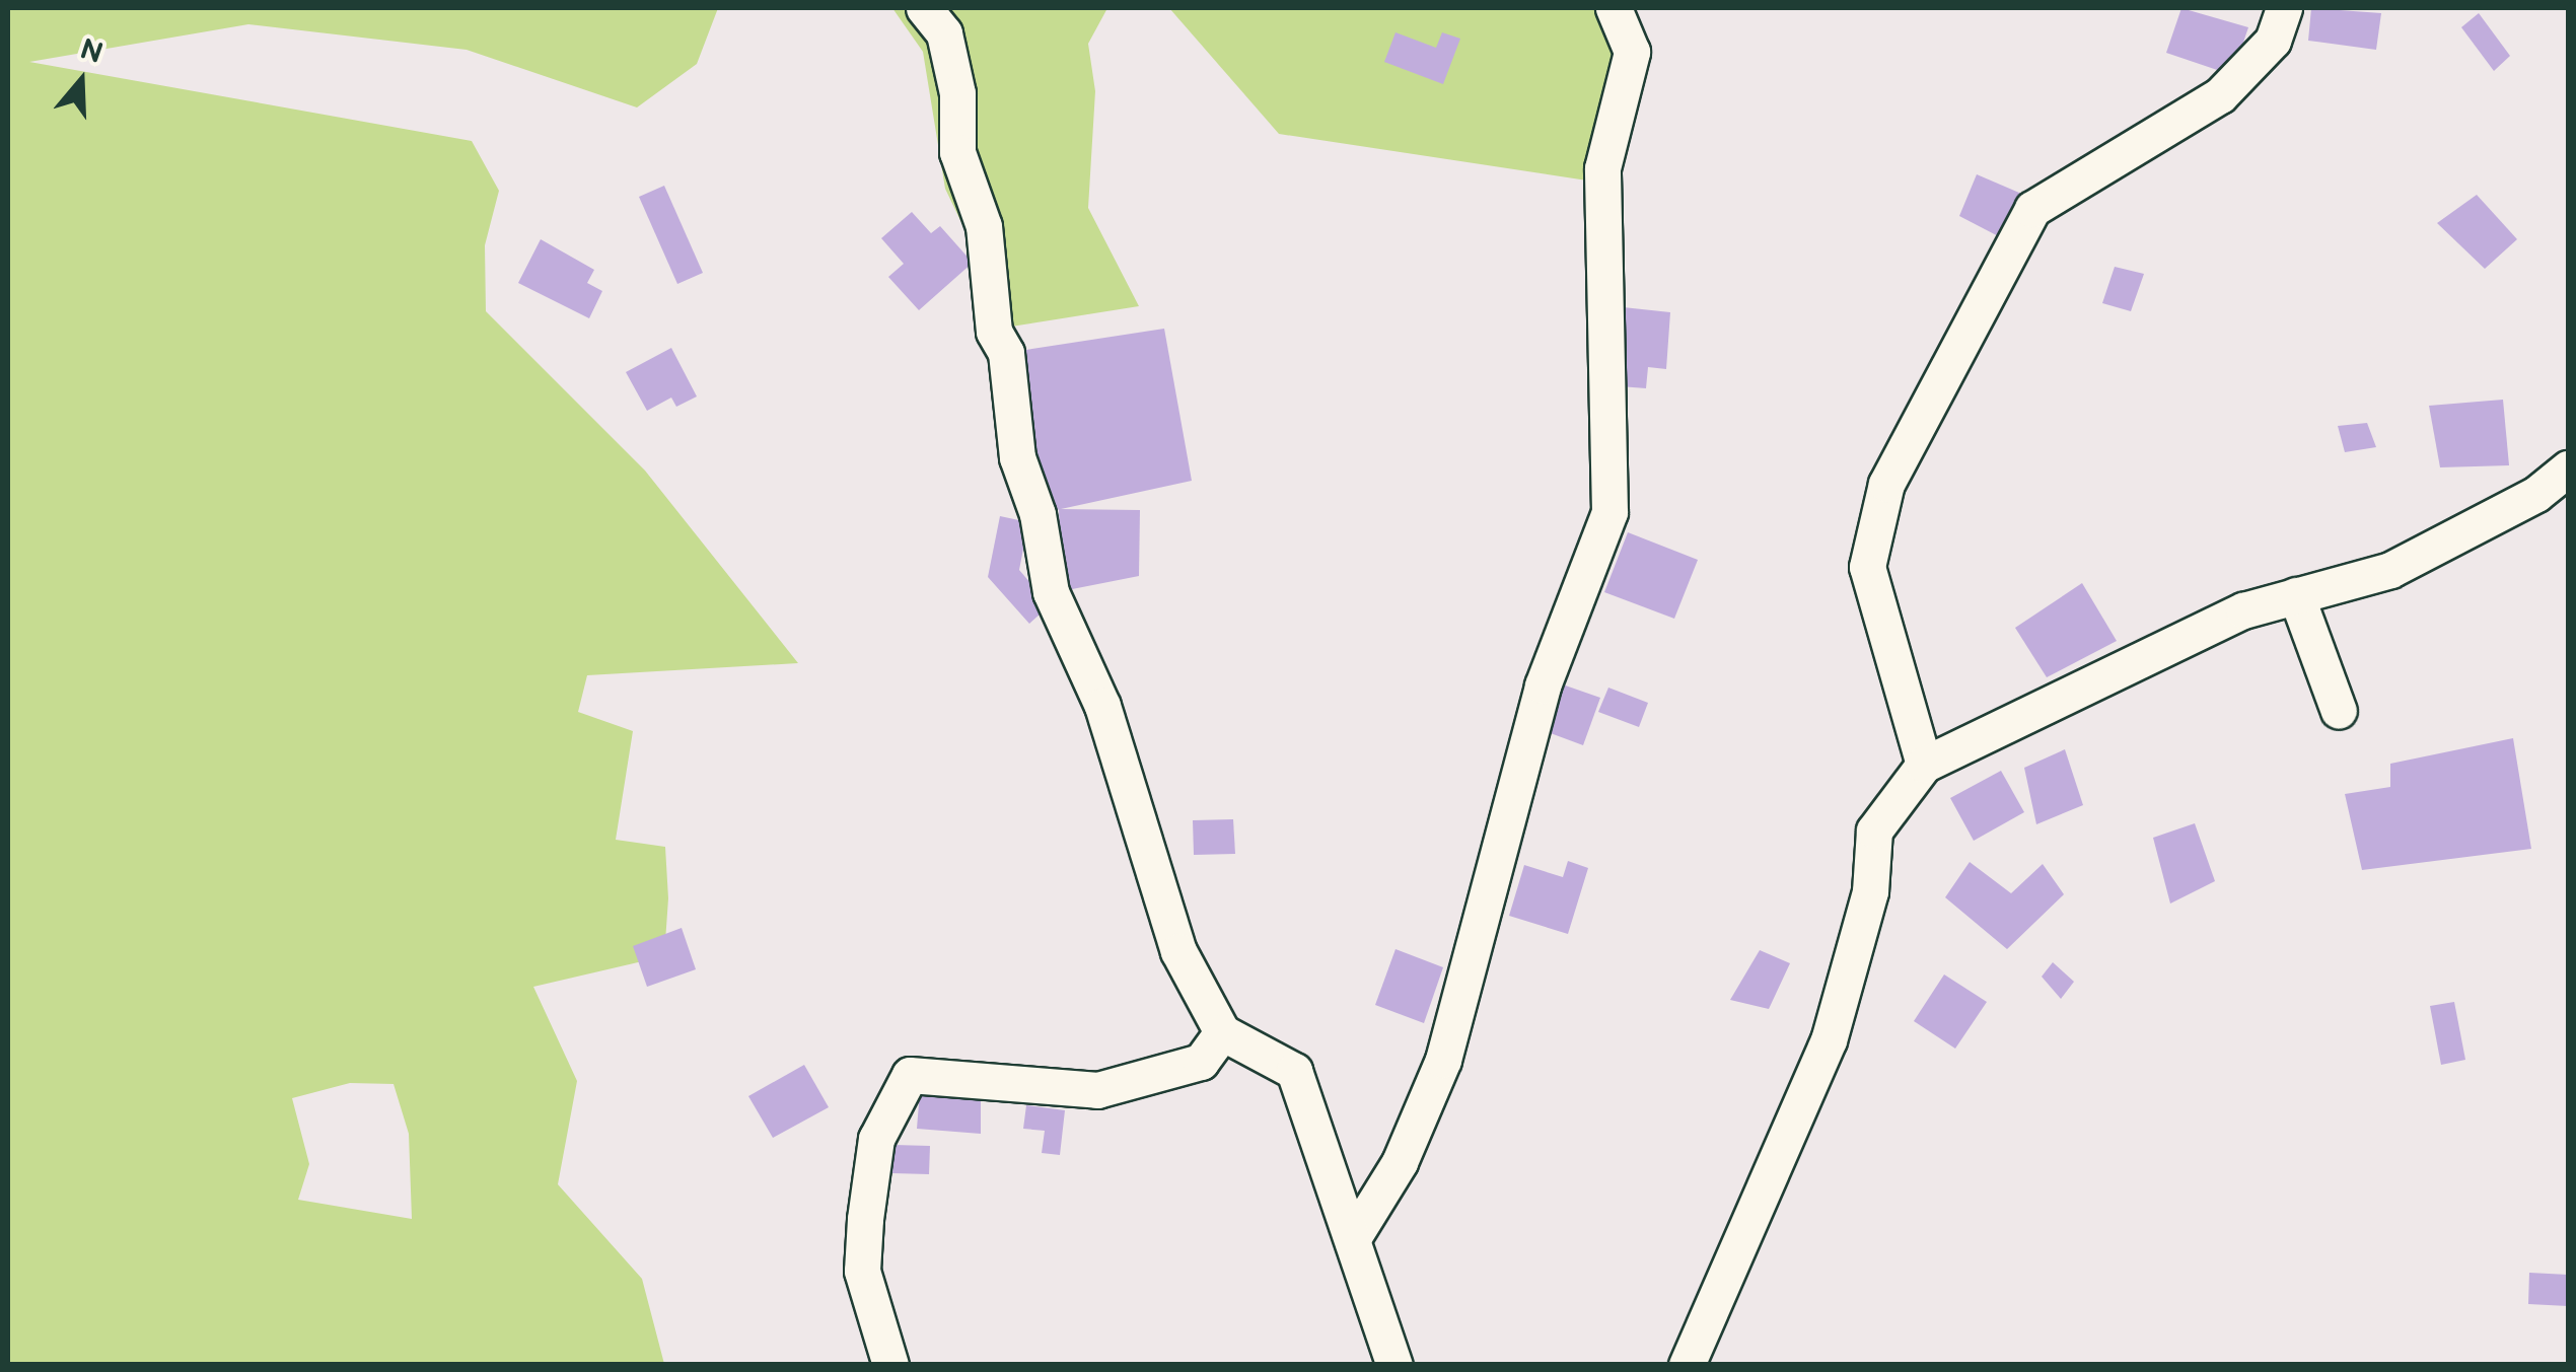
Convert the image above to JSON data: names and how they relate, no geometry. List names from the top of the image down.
{
  "north": "top"
}
